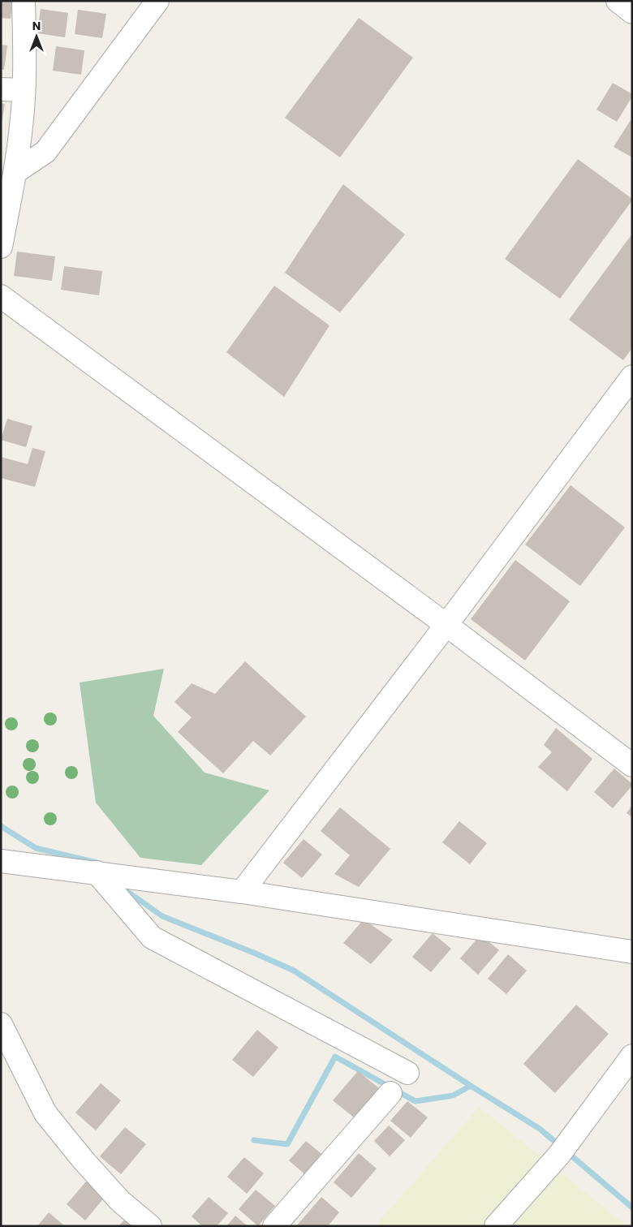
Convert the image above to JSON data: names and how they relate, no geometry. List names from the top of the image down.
{
  "north": "top"
}
